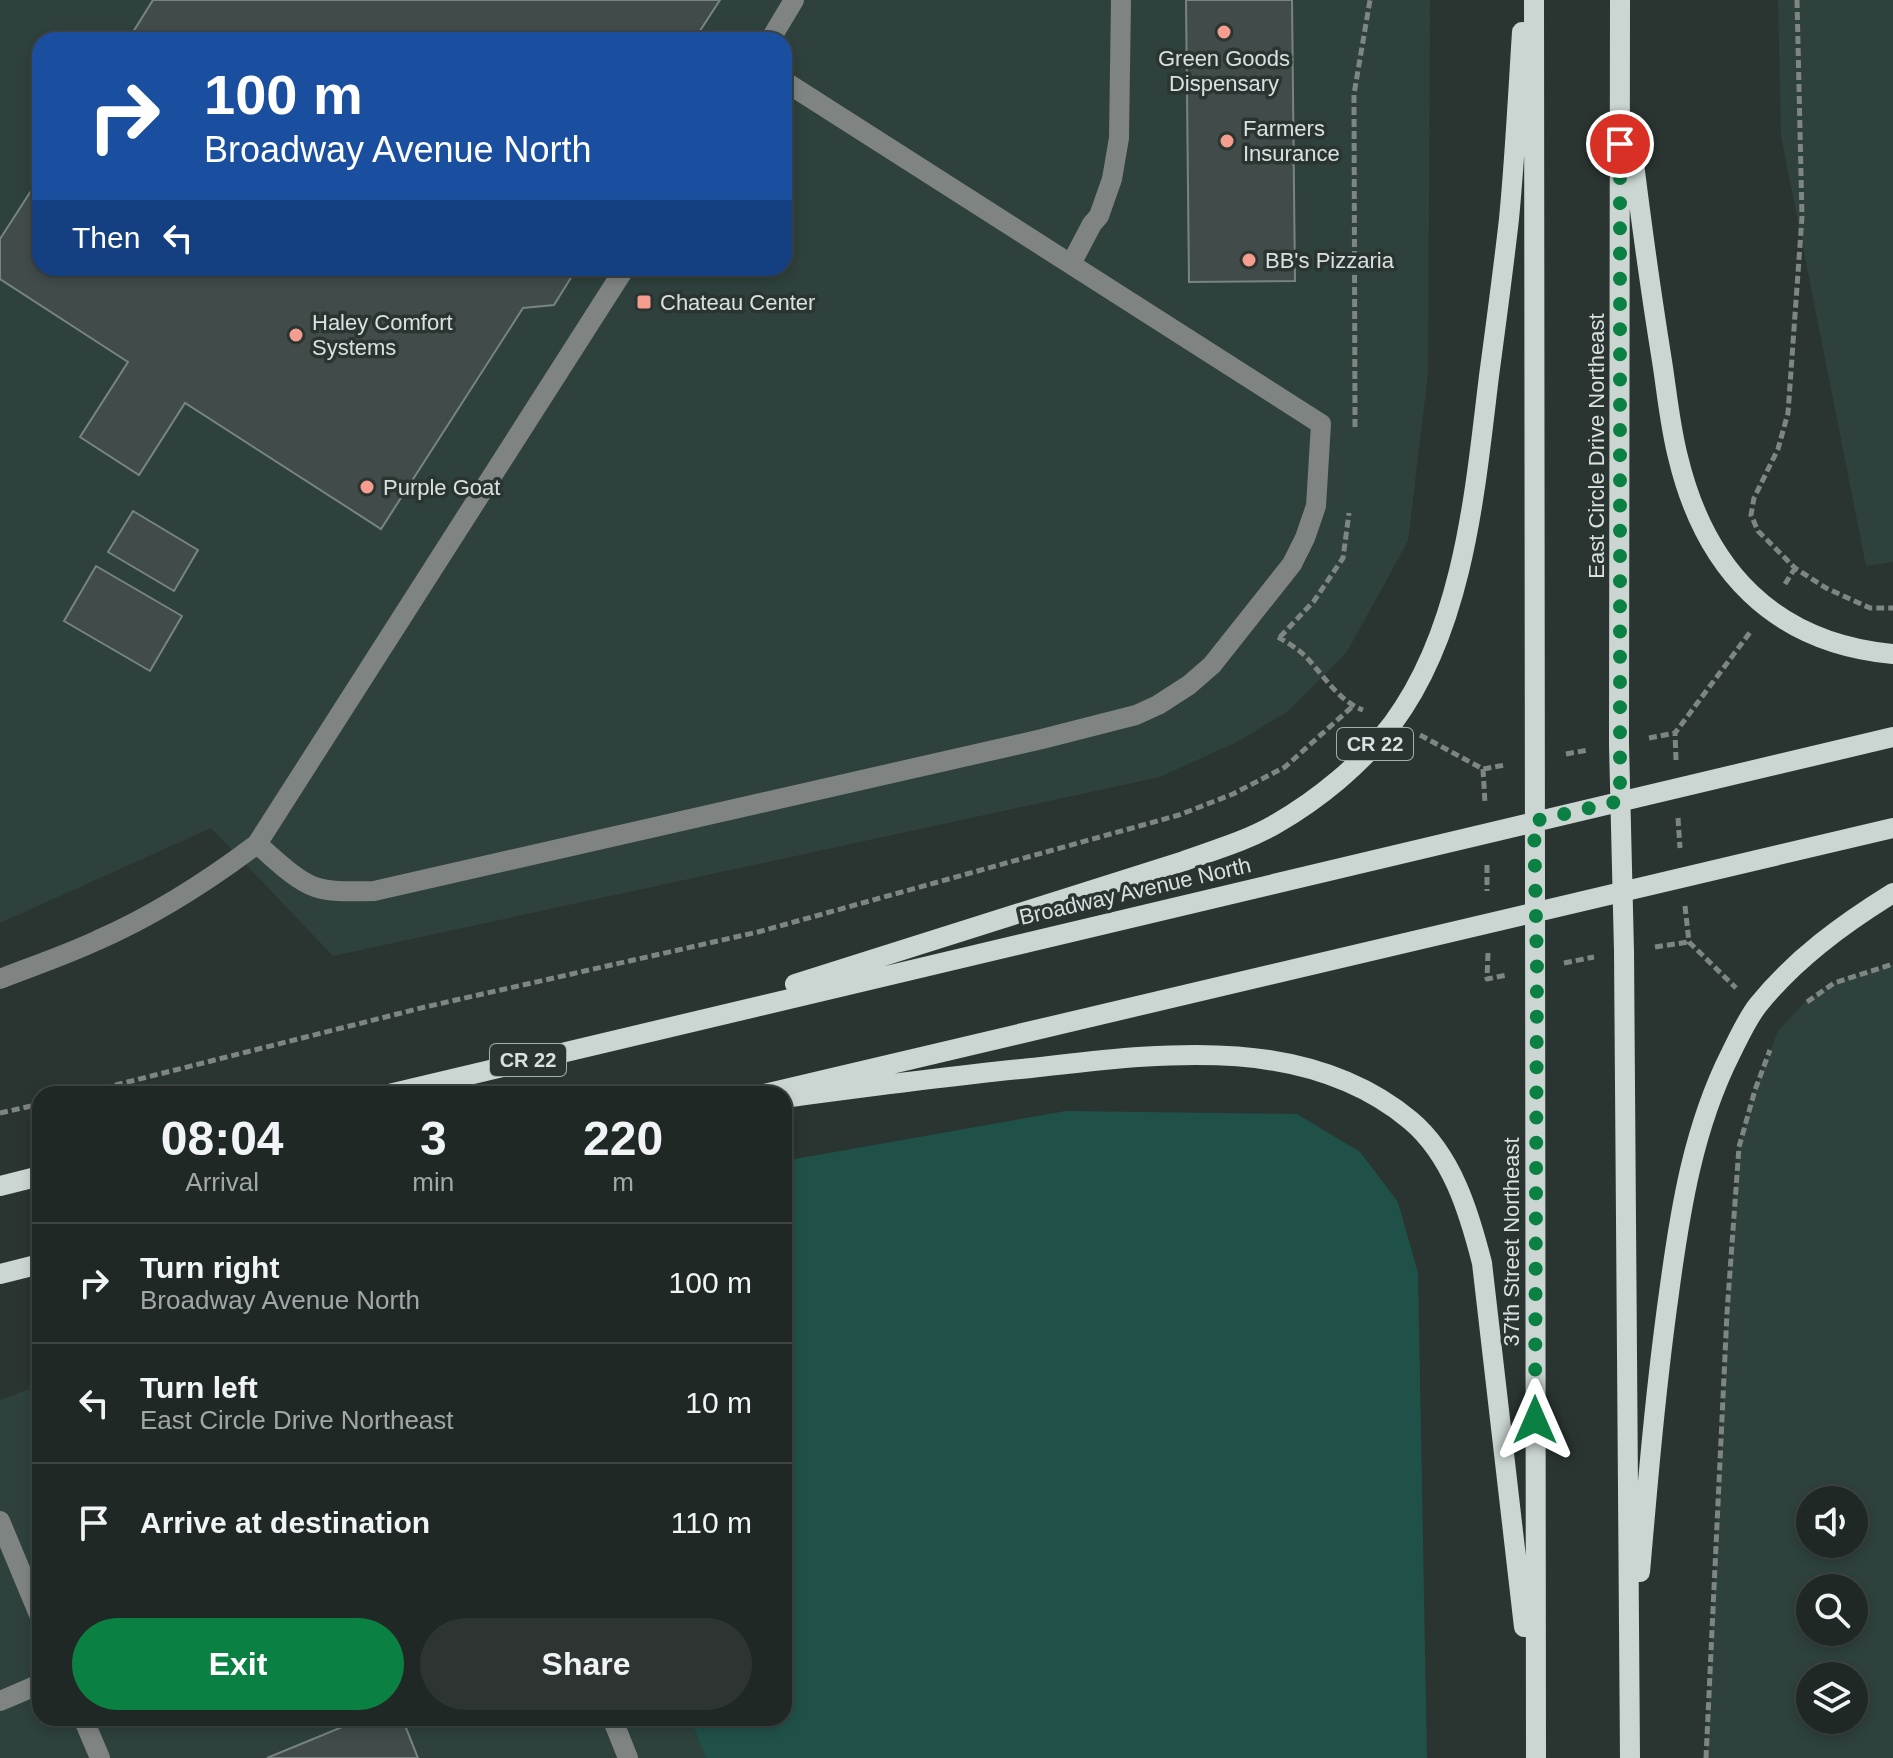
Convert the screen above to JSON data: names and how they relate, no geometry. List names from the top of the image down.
{
  "streets": {
    "main road": [
      "East Circle Drive Northeast",
      "CR 22",
      "Broadway Avenue North",
      "37th Street Northeast"
    ]
  },
  "crossings": [
    ["East Circle Drive Northeast", "Broadway Avenue North"],
    ["CR 22", "Broadway Avenue North"],
    ["Broadway Avenue North", "37th Street Northeast"]
  ],
  "places": {
    "other": [
      "Green Goods Dispensary",
      "Farmers Insurance",
      "BB's Pizzaria",
      "Haley Comfort Systems",
      "Purple Goat"
    ],
    "transit": ["Chateau Center"]
  },
  "page": {
    "turn": ["100 m", "Broadway Avenue North"],
    "then": "Then",
    "eta": [
      "08:04",
      "Arrival",
      "3",
      "min",
      "220",
      "m"
    ],
    "list": [
      {
        "name": "Turn right",
        "note": "Broadway Avenue North",
        "value": "100 m"
      },
      {
        "name": "Turn left",
        "note": "East Circle Drive Northeast",
        "value": "10 m"
      },
      {
        "name": "Arrive at destination",
        "value": "110 m"
      }
    ],
    "buttons": ["Exit", "Share"]
  }
}
